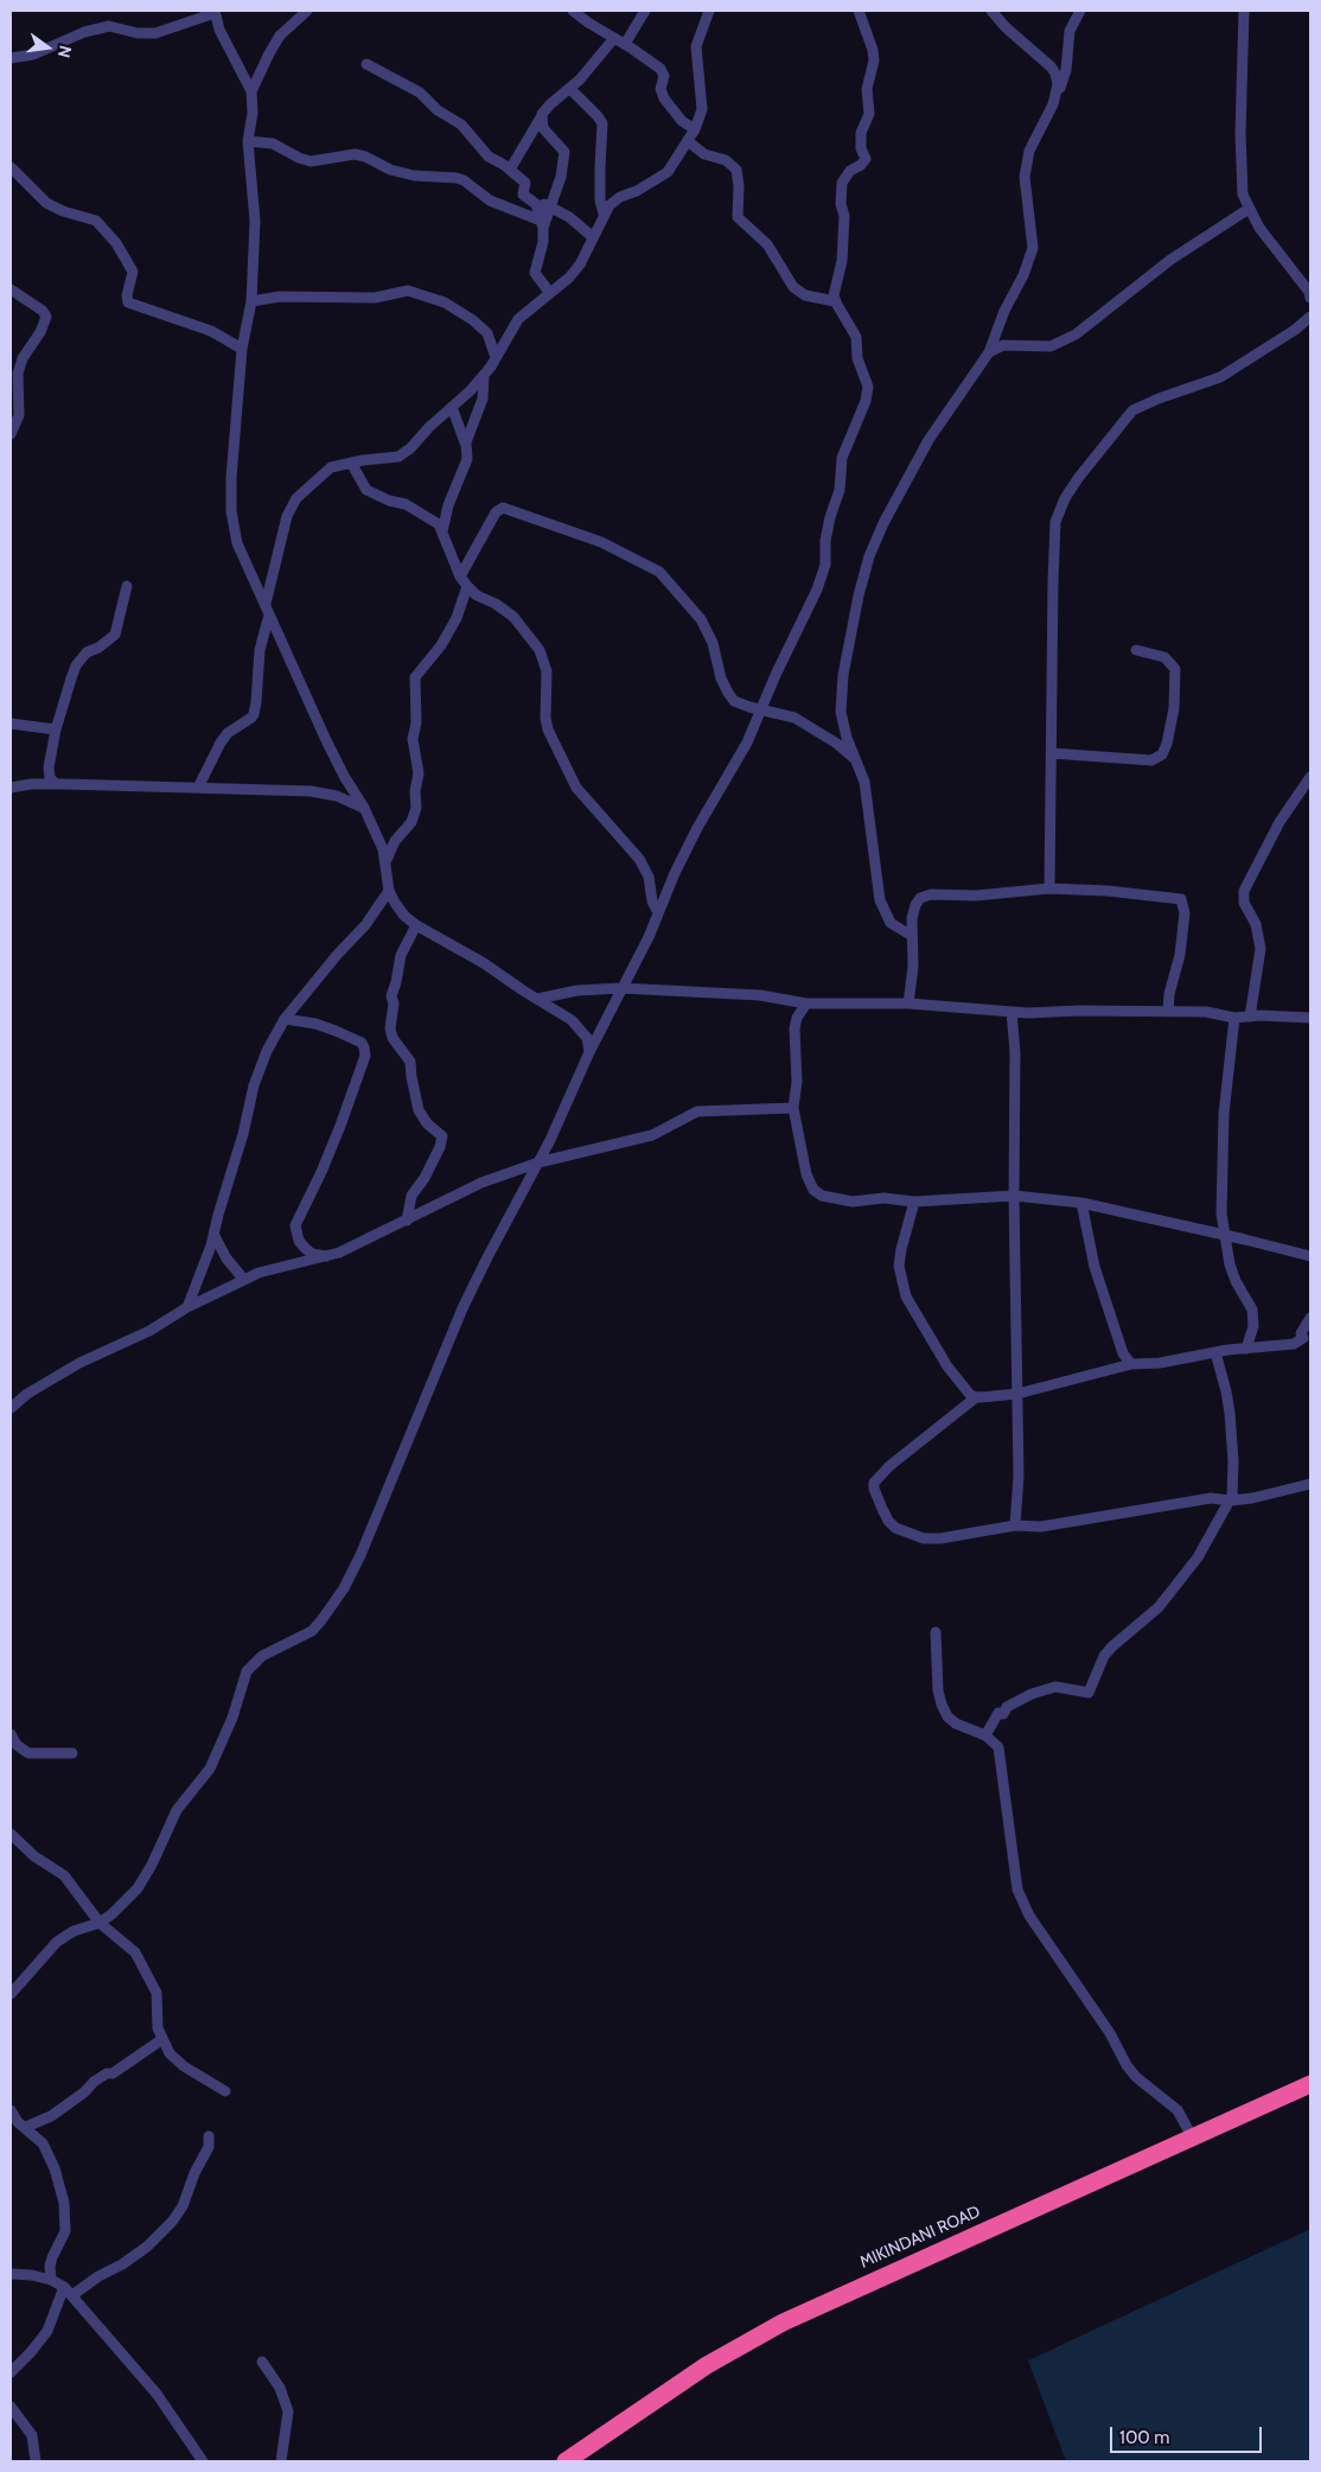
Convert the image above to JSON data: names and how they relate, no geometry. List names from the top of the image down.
{
  "streets": {
    "highway": ["MIKINDANI ROAD"]
  },
  "scale_bar": "100 m",
  "north": "right"
}
